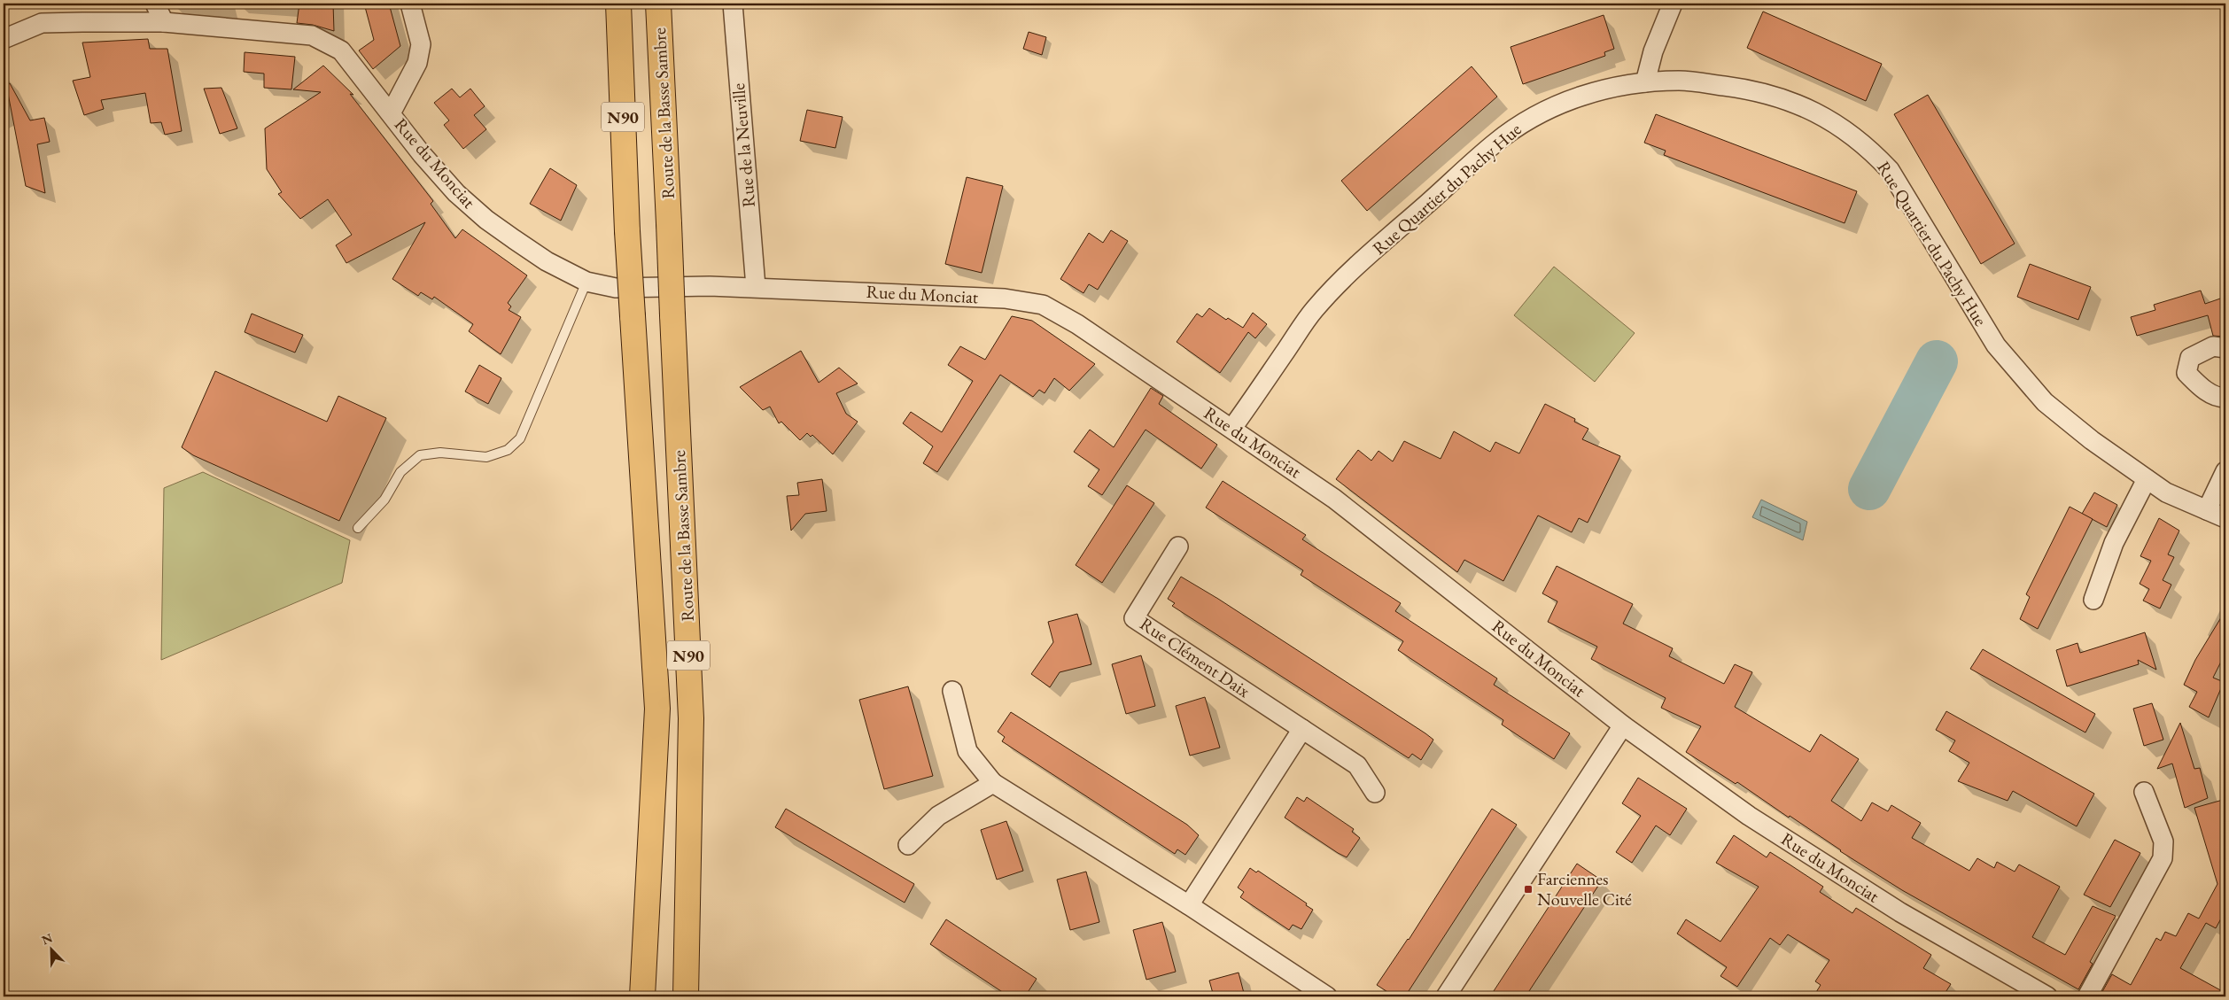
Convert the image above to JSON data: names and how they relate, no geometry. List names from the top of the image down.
{
  "streets": {
    "highway": ["Route de la Basse Sambre", "N90"],
    "street": [
      "Rue de la Neuville",
      "Rue du Monciat",
      "Rue Quartier du Pachy Hue",
      "Rue Clément Daix"
    ]
  },
  "crossings": [
    ["Rue de la Neuville", "Rue du Monciat"],
    ["Rue du Monciat", "Rue Quartier du Pachy Hue"]
  ],
  "places": {
    "transit": ["Farciennes Nouvelle Cité"]
  },
  "north": "top left"
}
